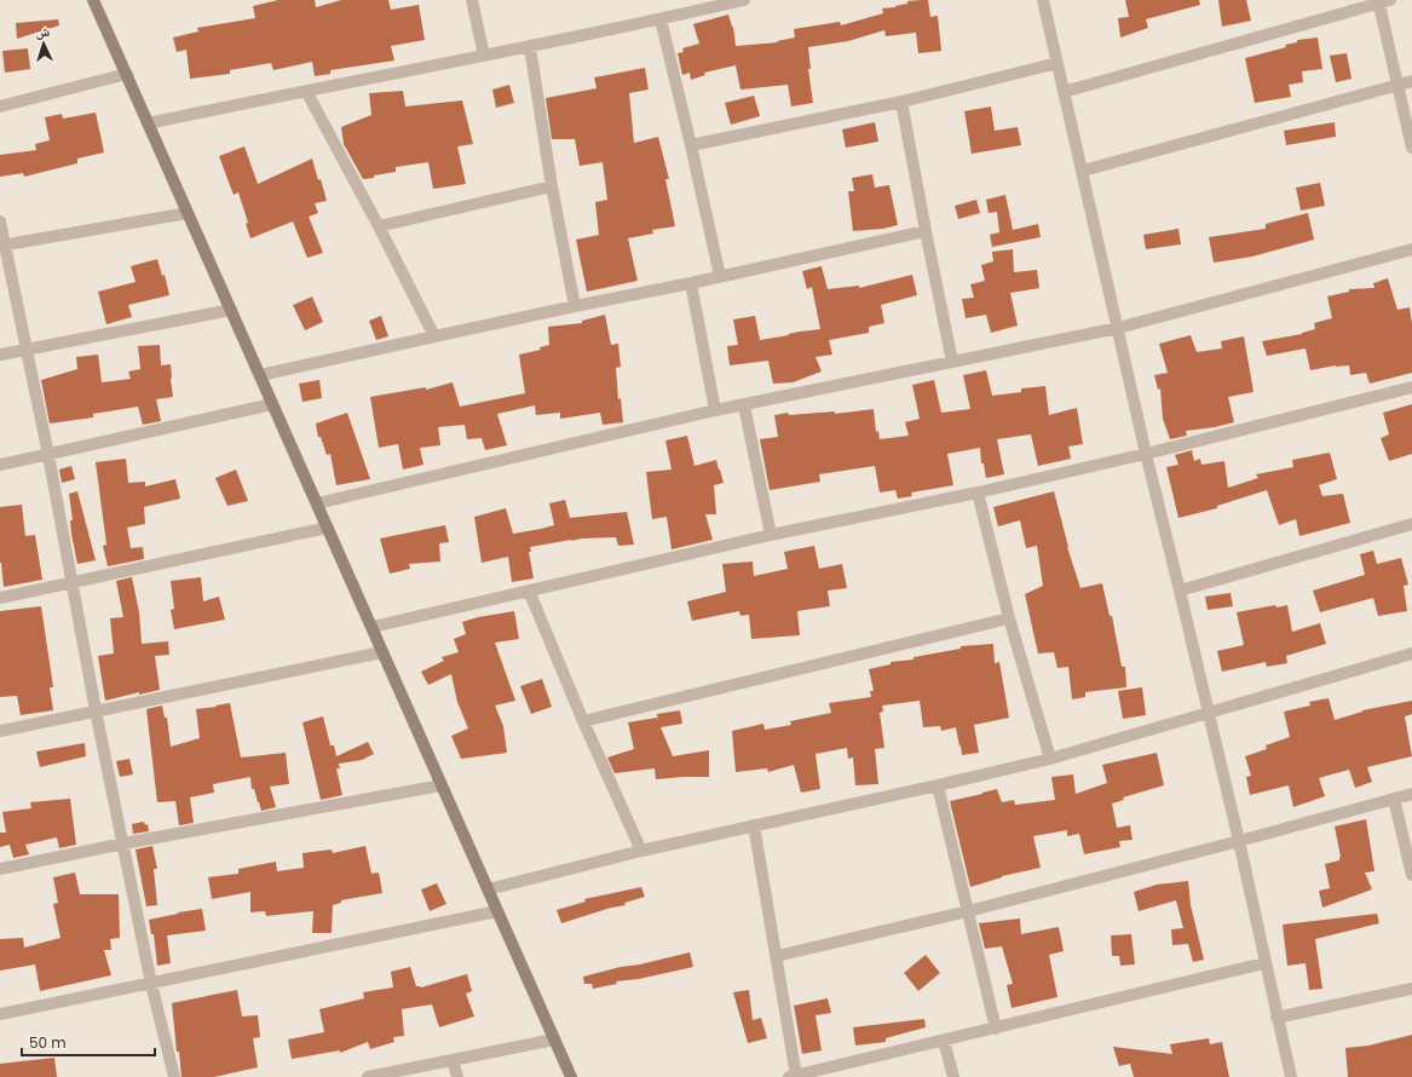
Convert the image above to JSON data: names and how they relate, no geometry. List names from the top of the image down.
{
  "scale_bar": "50 m",
  "north": "top"
}
